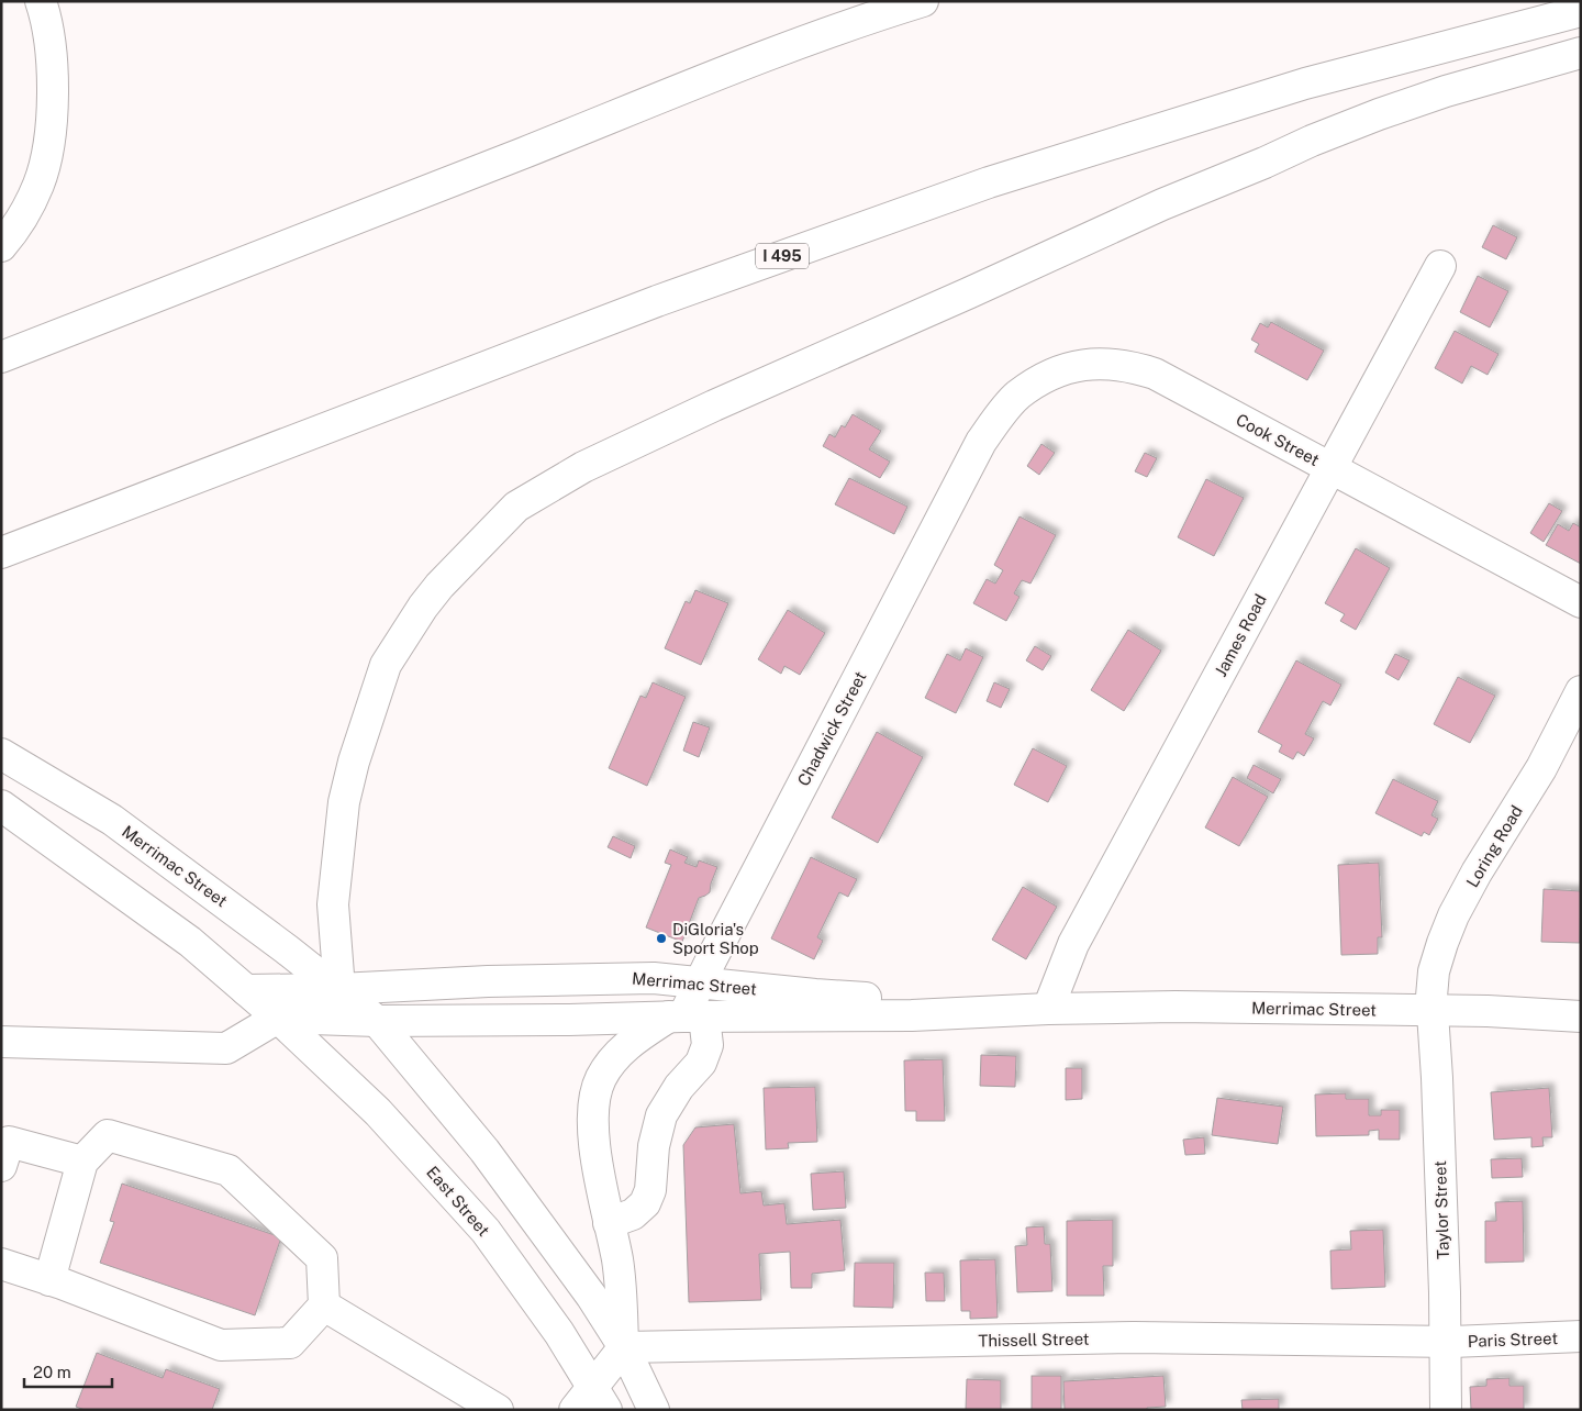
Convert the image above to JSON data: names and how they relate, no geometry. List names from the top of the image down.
{
  "streets": {
    "main road": [
      "I 495",
      "Cook Street",
      "James Road",
      "Chadwick Street",
      "Loring Road",
      "Merrimac Street",
      "East Street",
      "Taylor Street",
      "Thissell Street",
      "Paris Street"
    ]
  },
  "crossings": [
    ["Cook Street", "James Road"],
    ["Cook Street", "Chadwick Street"],
    ["James Road", "Merrimac Street"],
    ["Chadwick Street", "Merrimac Street"],
    ["Loring Road", "Merrimac Street"],
    ["Loring Road", "Taylor Street"],
    ["Merrimac Street", "East Street"],
    ["Merrimac Street", "Taylor Street"],
    ["Taylor Street", "Thissell Street"],
    ["Taylor Street", "Paris Street"],
    ["Thissell Street", "Paris Street"]
  ],
  "places": ["DiGloria's Sport Shop"],
  "scale_bar": "20 m"
}
